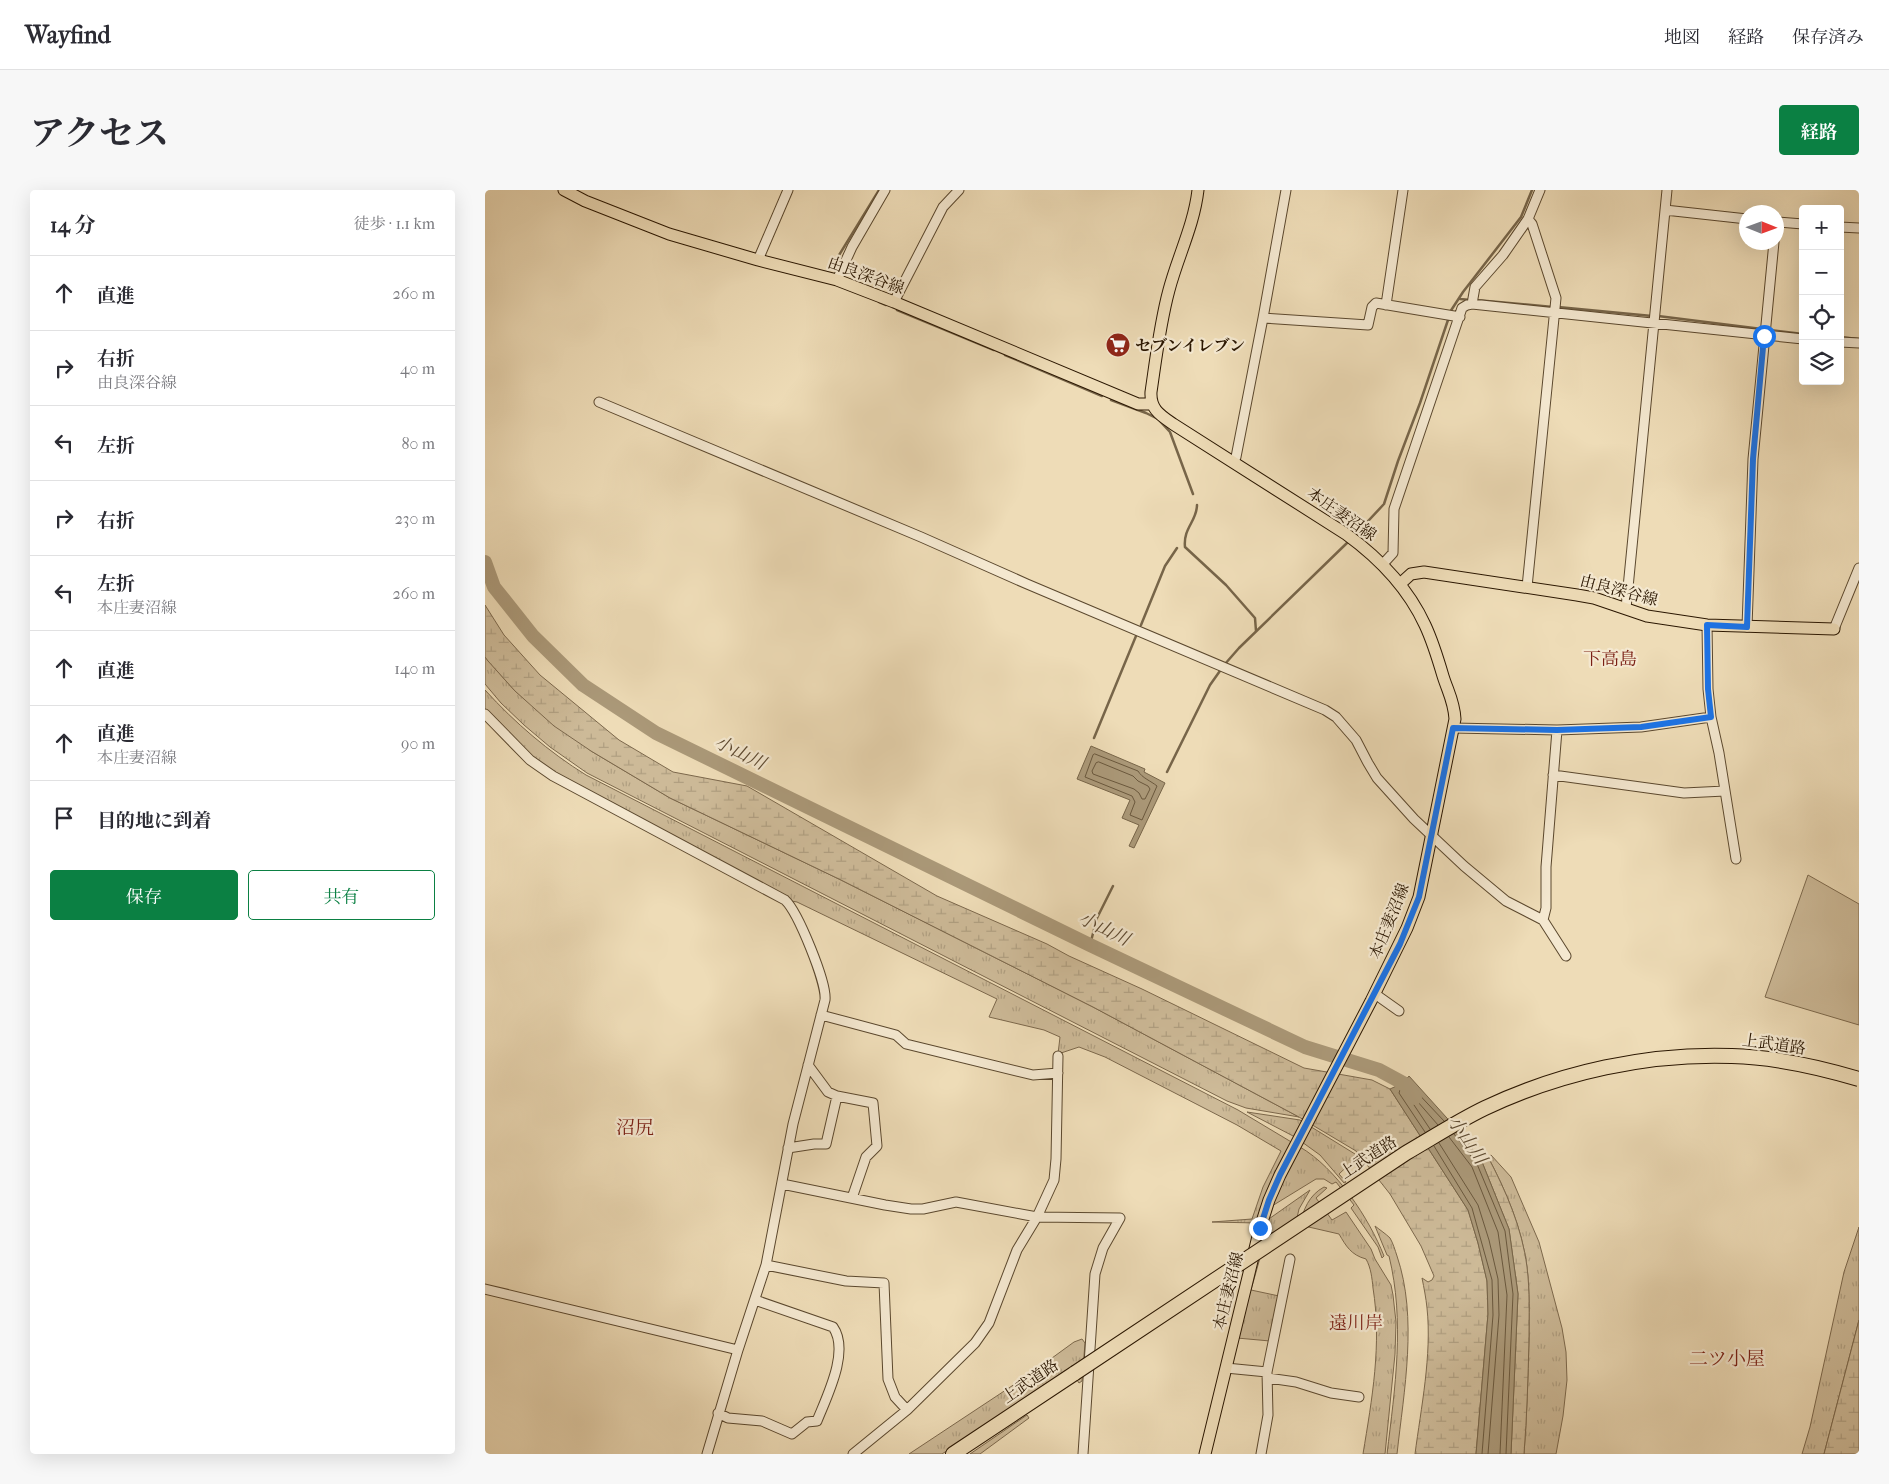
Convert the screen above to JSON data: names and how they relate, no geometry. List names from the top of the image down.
{
  "streets": {
    "highway": ["上武道路"],
    "main road": ["由良深谷線", "本庄妻沼線"]
  },
  "crossings": [
    ["由良深谷線", "本庄妻沼線"]
  ],
  "districts": [
    "下高島",
    "沼尻",
    "遠川岸",
    "二ツ小屋"
  ],
  "water": ["小山川"],
  "places": {
    "supermarket": ["セブンイレブン"]
  },
  "north": "right",
  "page": {
    "header": "Wayfind",
    "nav": ["地図", "経路", "保存済み"],
    "title": "アクセス",
    "buttons": [
      "経路",
      ["保存", "共有"]
    ],
    "heading": ["14 分", "徒歩 · 1.1 km"],
    "map_buttons": ["+", "−"],
    "list": [
      ["直進", "260 m"],
      ["右折", "由良深谷線", "40 m"],
      ["左折", "80 m"],
      ["右折", "230 m"],
      ["左折", "本庄妻沼線", "260 m"],
      ["直進", "140 m"],
      ["直進", "本庄妻沼線", "90 m"],
      "目的地に到着"
    ]
  }
}
